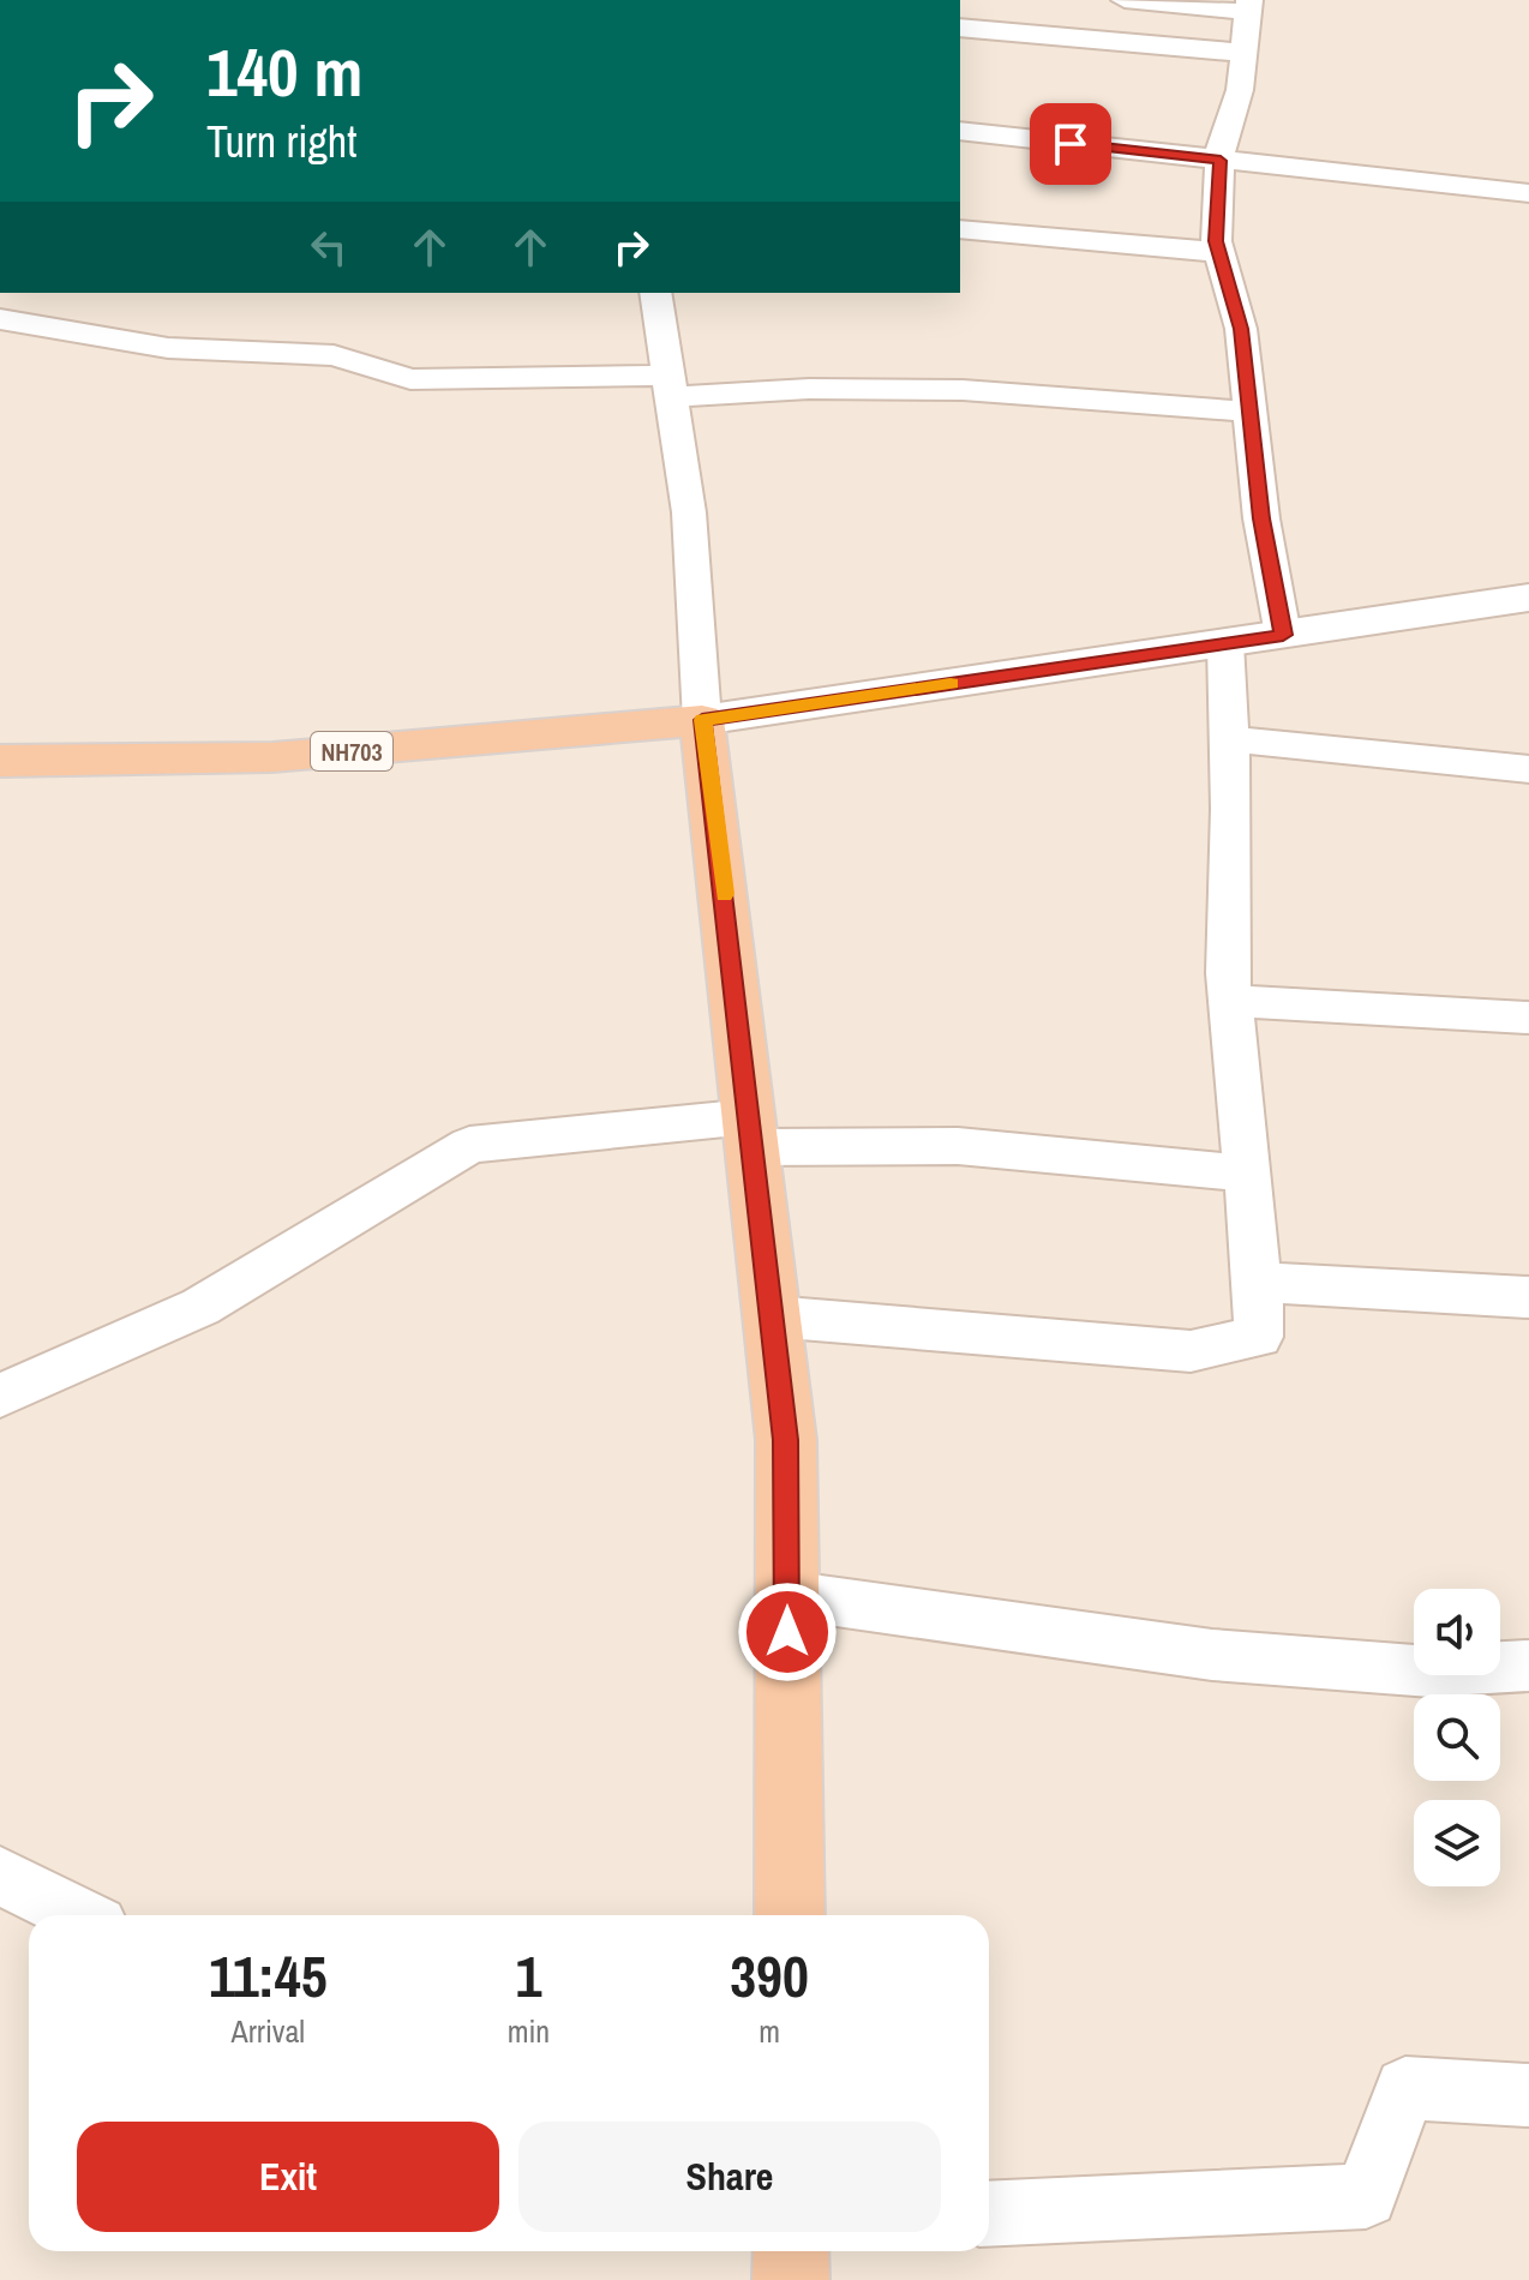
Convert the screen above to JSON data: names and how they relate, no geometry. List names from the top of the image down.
{
  "streets": {
    "highway": ["NH703"]
  },
  "page": {
    "turn": ["140 m", "Turn right"],
    "eta": [
      "11:45",
      "Arrival",
      "1",
      "min",
      "390",
      "m"
    ],
    "buttons": ["Exit", "Share"]
  }
}
